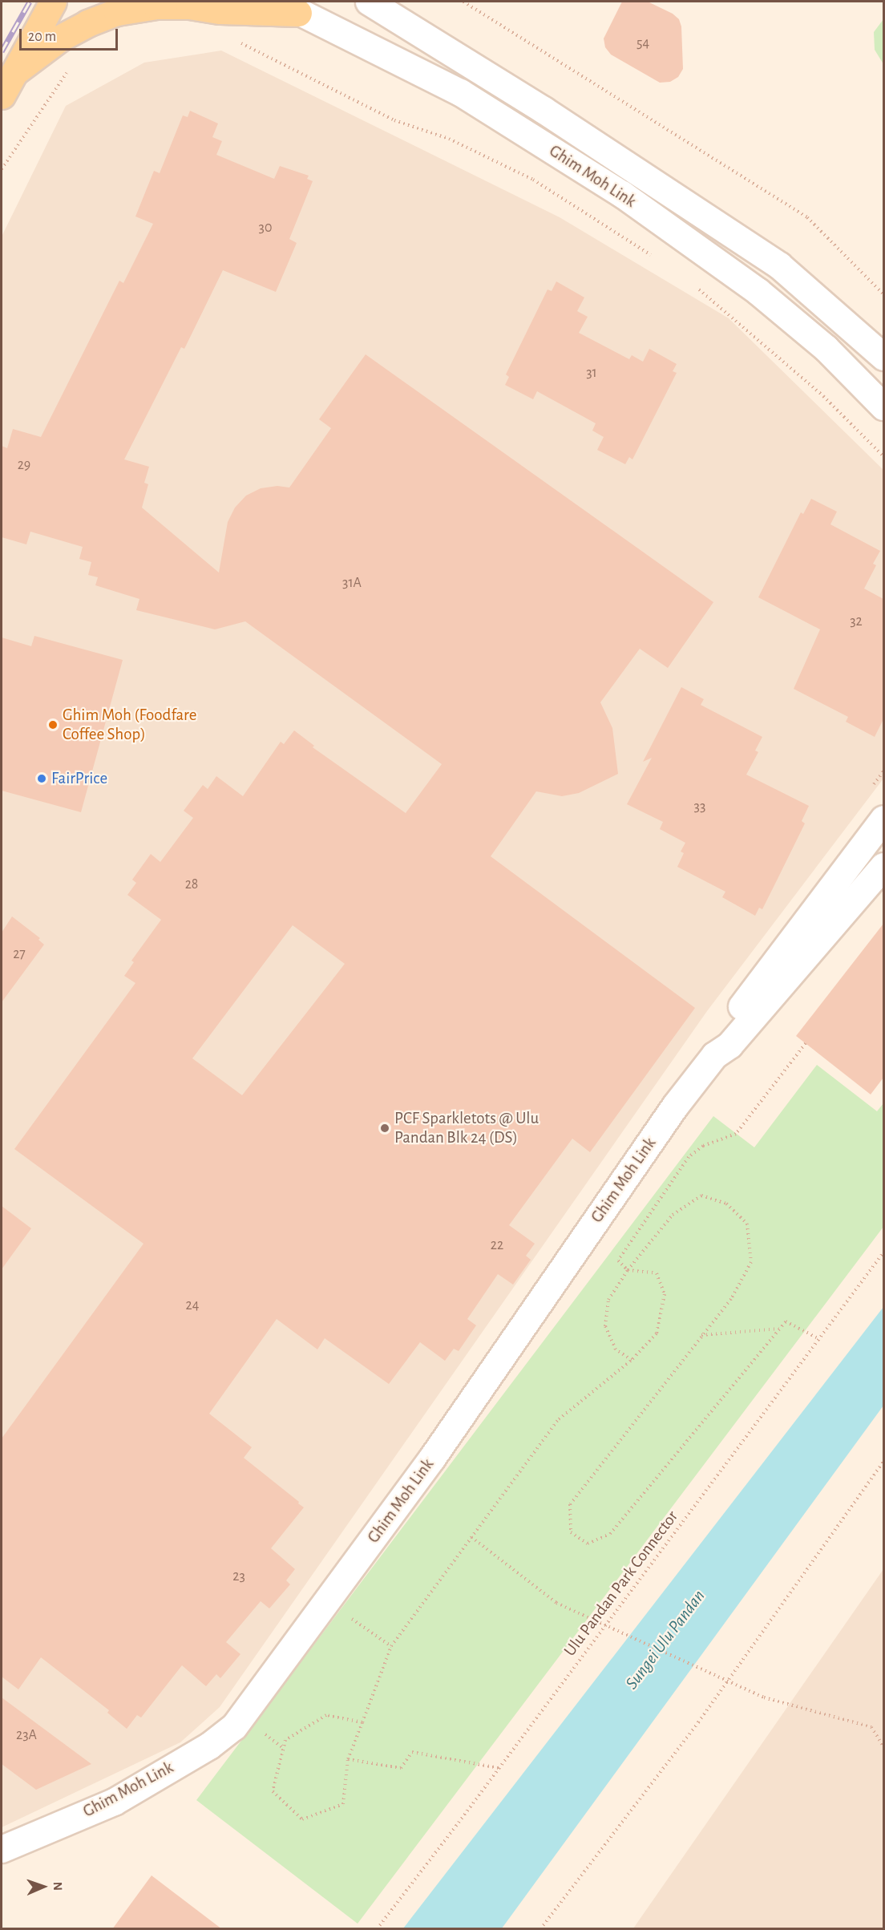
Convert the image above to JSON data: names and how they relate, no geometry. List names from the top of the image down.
{
  "streets": {
    "street": ["Ghim Moh Link"],
    "path": ["Ulu Pandan Park Connector"]
  },
  "water": ["Sungei Ulu Pandan"],
  "places": ["Ghim Moh (Foodfare Coffee Shop)", "FairPrice", "PCF Sparkletots @ Ulu Pandan Blk 24 (DS)"],
  "house_numbers": [
    "54",
    "30",
    "31",
    "29",
    "31A",
    "32",
    "33",
    "28",
    "27",
    "22",
    "24",
    "23",
    "23A"
  ],
  "scale_bar": "20 m",
  "north": "right"
}
